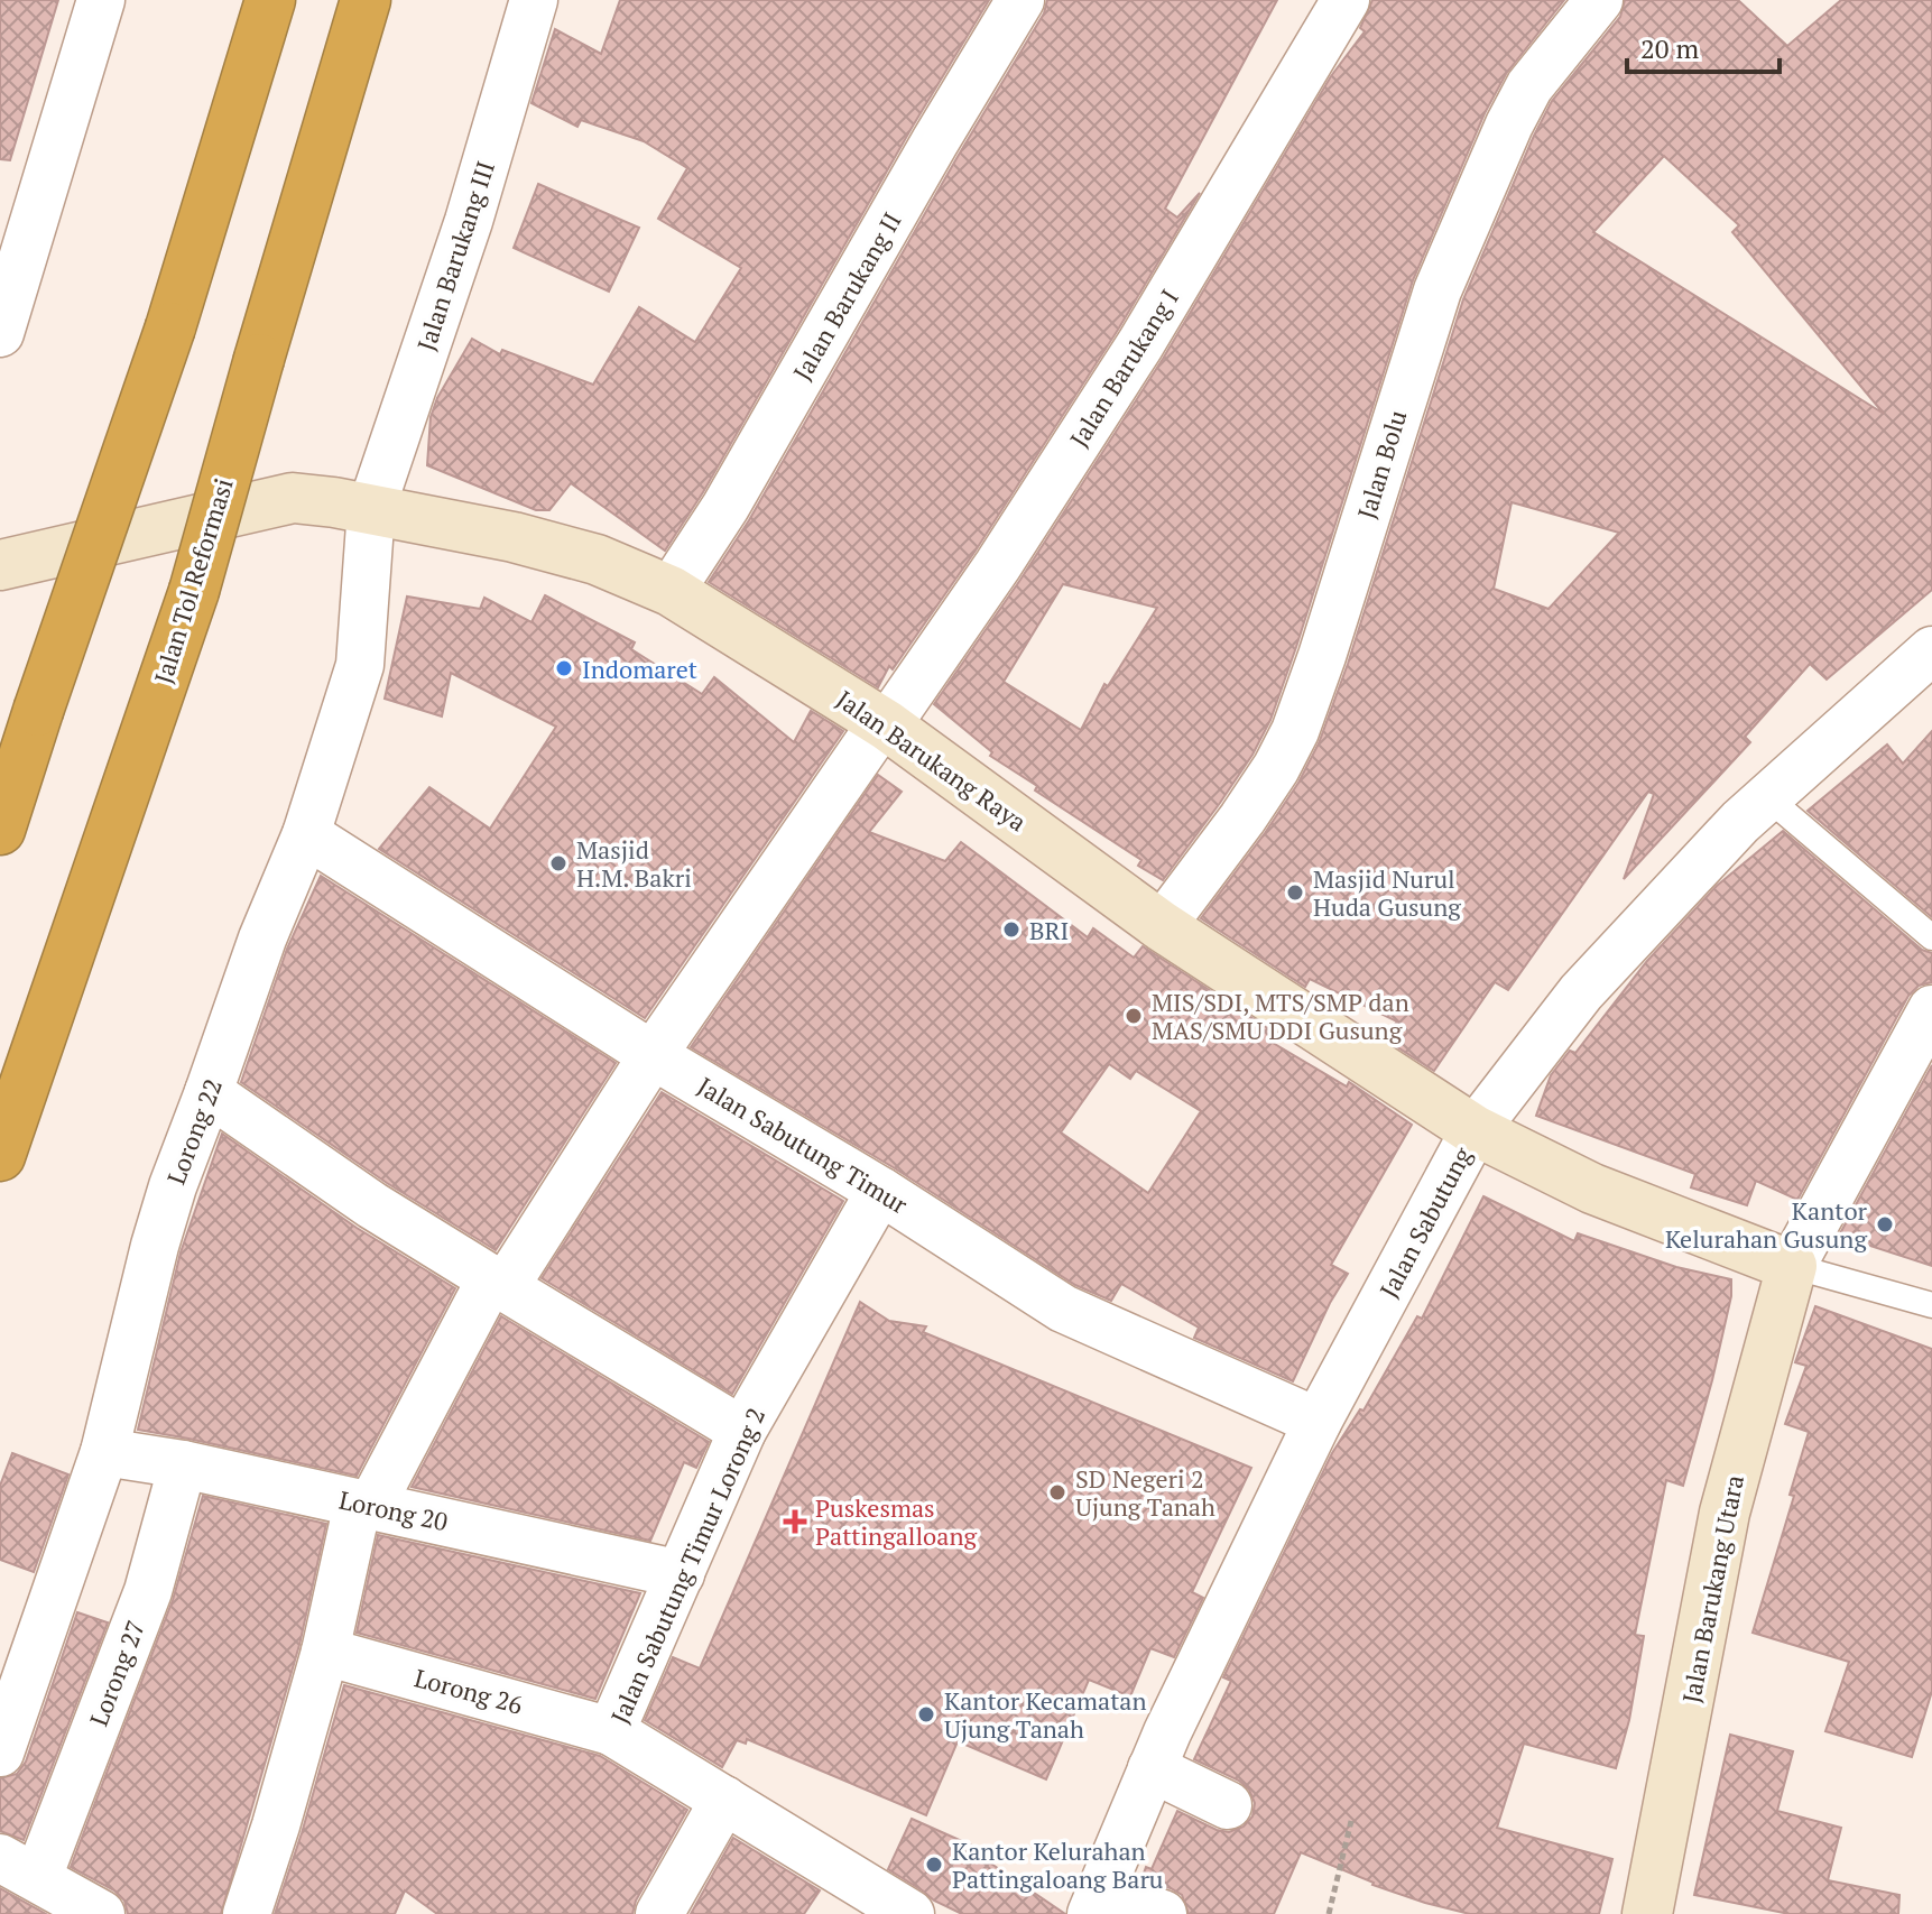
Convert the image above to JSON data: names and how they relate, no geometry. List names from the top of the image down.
{
  "streets": {
    "highway": ["Jalan Tol Reformasi"],
    "street": [
      "Jalan Barukang III",
      "Jalan Barukang II",
      "Jalan Barukang I",
      "Jalan Bolu",
      "Jalan Barukang Raya",
      "Lorong 22",
      "Jalan Sabutung Timur",
      "Jalan Sabutung",
      "Lorong 20",
      "Jalan Sabutung Timur Lorong 2",
      "Jalan Barukang Utara",
      "Lorong 27",
      "Lorong 26"
    ]
  },
  "crossings": [
    ["Jalan Barukang III", "Jalan Barukang Raya"],
    ["Jalan Barukang III", "Lorong 22"],
    ["Jalan Barukang II", "Jalan Barukang Raya"],
    ["Jalan Barukang I", "Jalan Barukang Raya"],
    ["Jalan Barukang I", "Jalan Sabutung Timur"],
    ["Jalan Barukang I", "Lorong 20"],
    ["Jalan Barukang I", "Lorong 26"],
    ["Jalan Bolu", "Jalan Barukang Raya"],
    ["Jalan Barukang Raya", "Lorong 22"],
    ["Jalan Barukang Raya", "Jalan Sabutung"],
    ["Jalan Barukang Raya", "Jalan Barukang Utara"],
    ["Lorong 22", "Jalan Sabutung Timur"],
    ["Lorong 22", "Lorong 20"],
    ["Jalan Sabutung Timur", "Jalan Sabutung"],
    ["Jalan Sabutung Timur", "Jalan Sabutung Timur Lorong 2"],
    ["Lorong 20", "Jalan Sabutung Timur Lorong 2"],
    ["Lorong 20", "Lorong 27"],
    ["Jalan Sabutung Timur Lorong 2", "Lorong 26"]
  ],
  "places": {
    "other": [
      "Indomaret",
      "Masjid H.M. Bakri",
      "Masjid Nurul Huda Gusung",
      "BRI",
      "MIS/SDI, MTS/SMP dan MAS/SMU DDI Gusung",
      "Kantor Kelurahan Gusung",
      "SD Negeri 2 Ujung Tanah",
      "Kantor Kecamatan Ujung Tanah",
      "Kantor Kelurahan Pattingaloang Baru"
    ],
    "health": ["Puskesmas Pattingalloang"]
  },
  "scale_bar": "20 m"
}
